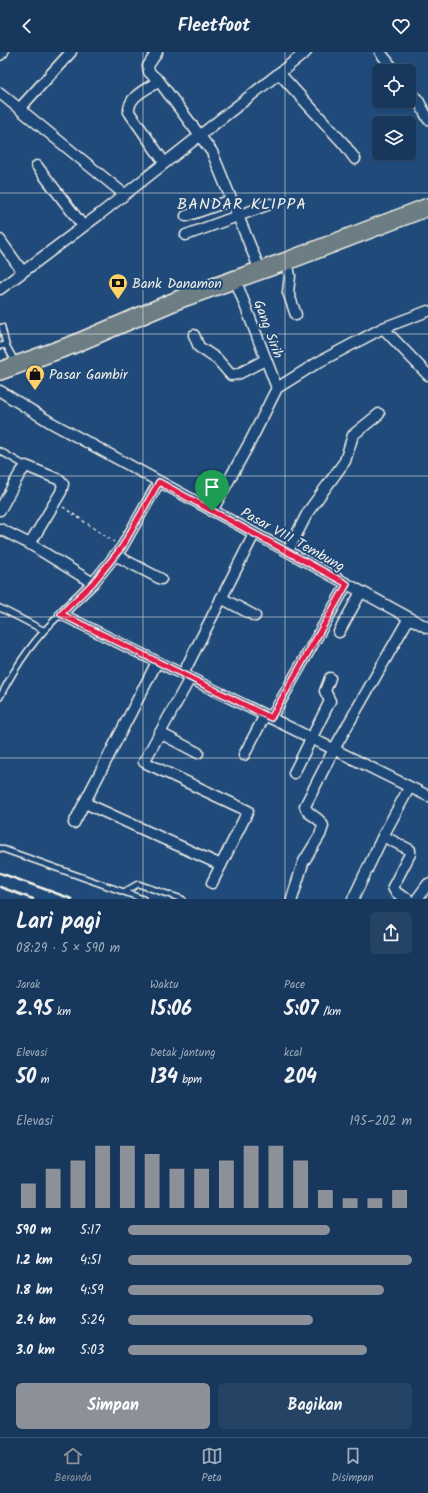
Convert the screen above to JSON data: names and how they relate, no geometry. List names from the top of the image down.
{
  "streets": {
    "street": ["Gang Sirih", "Pasar VIII Tembung"]
  },
  "districts": ["BANDAR KLIPPA"],
  "places": {
    "bank": ["Bank Danamon"],
    "shop": ["Pasar Gambir"]
  },
  "page": {
    "header": "Fleetfoot",
    "heading": ["Lari pagi", "08:29 · 5 × 590 m"],
    "stats": [
      ["Jarak", "2.95 km"],
      ["Waktu", "15:06"],
      ["Pace", "5:07 /km"],
      ["Elevasi", "50 m"],
      ["Detak jantung", "134 bpm"],
      ["kcal", "204"]
    ],
    "chart": ["Elevasi", "195–202 m"],
    "list": [
      {
        "name": "590 m",
        "note": "5:17"
      },
      {
        "name": "1.2 km",
        "note": "4:51"
      },
      {
        "name": "1.8 km",
        "note": "4:59"
      },
      {
        "name": "2.4 km",
        "note": "5:24"
      },
      {
        "name": "3.0 km",
        "note": "5:03"
      }
    ],
    "buttons": ["Simpan", "Bagikan"],
    "tabs": ["Beranda", "Peta", "Disimpan"]
  }
}
